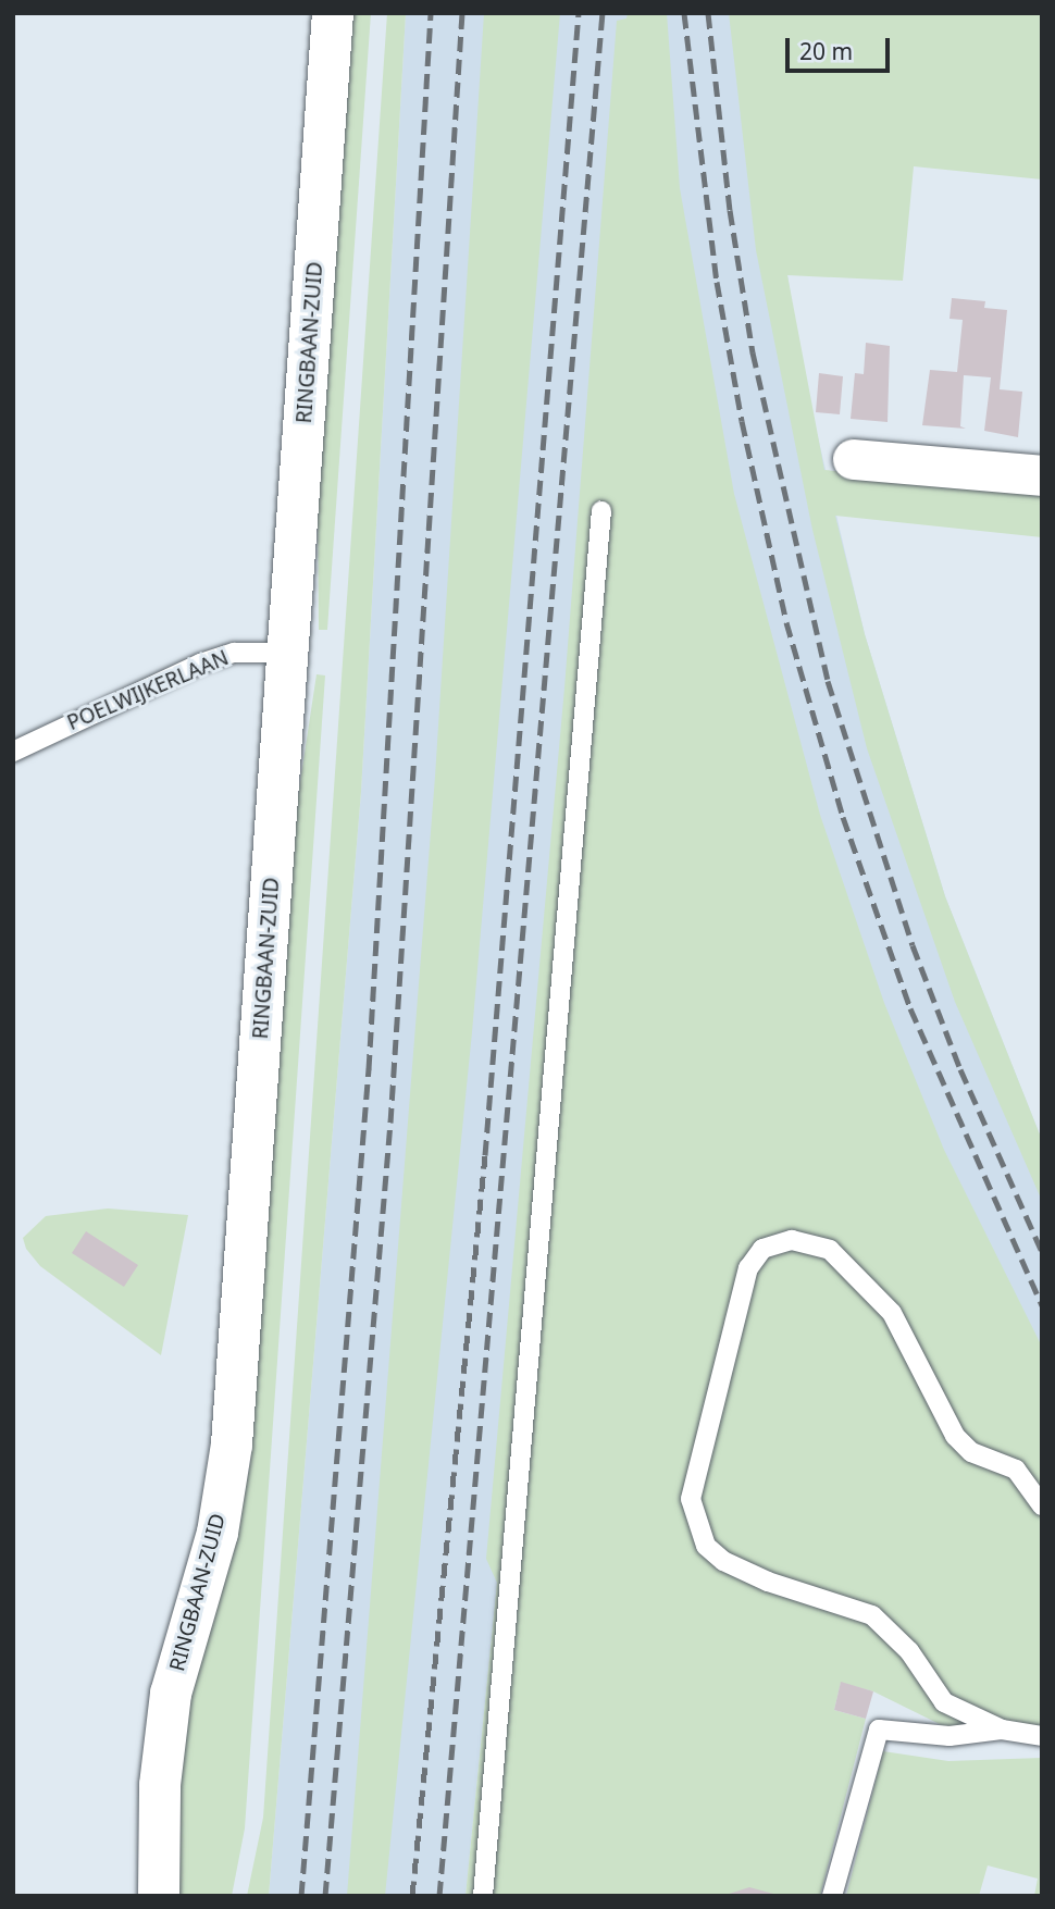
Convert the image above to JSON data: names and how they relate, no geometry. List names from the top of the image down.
{
  "streets": {
    "street": ["RINGBAAN-ZUID"],
    "lane": ["POELWIJKERLAAN"]
  },
  "crossings": [
    ["RINGBAAN-ZUID", "POELWIJKERLAAN"]
  ],
  "scale_bar": "20 m"
}
